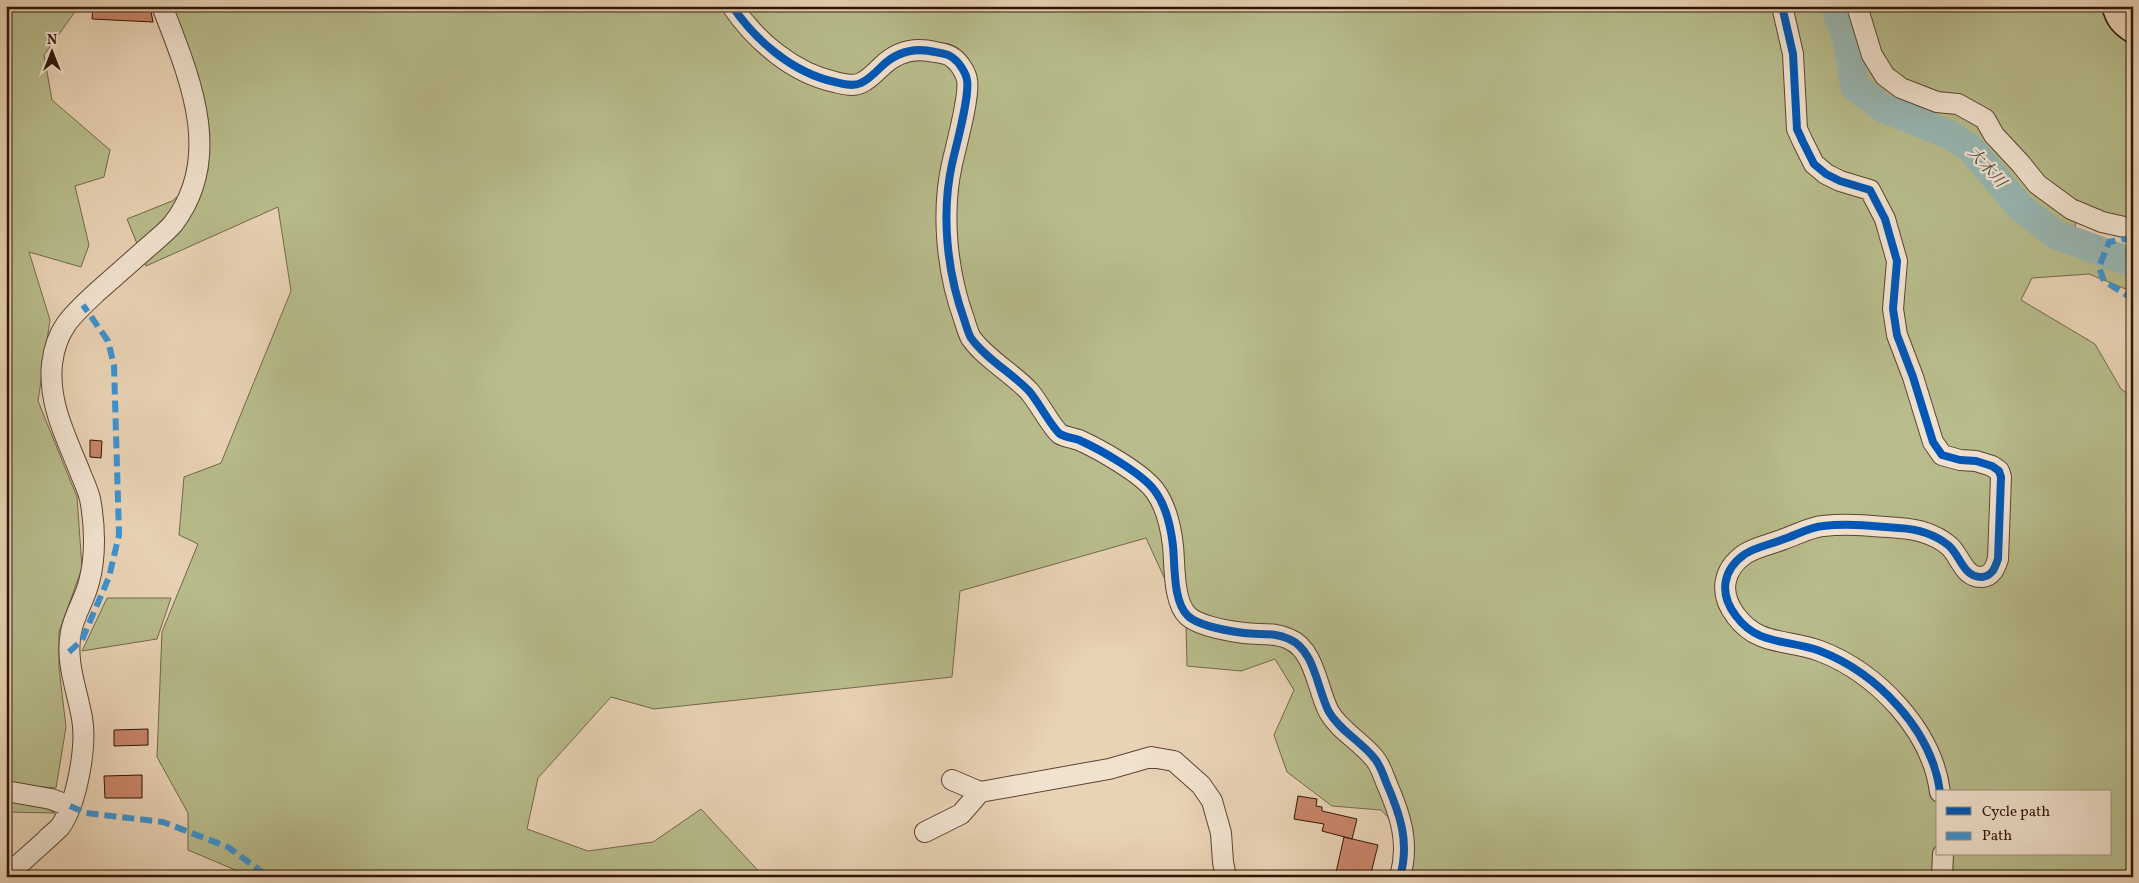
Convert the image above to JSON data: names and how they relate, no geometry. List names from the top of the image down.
{
  "water": ["大木川"],
  "legend": ["Cycle path", "Path"],
  "north": "top"
}
